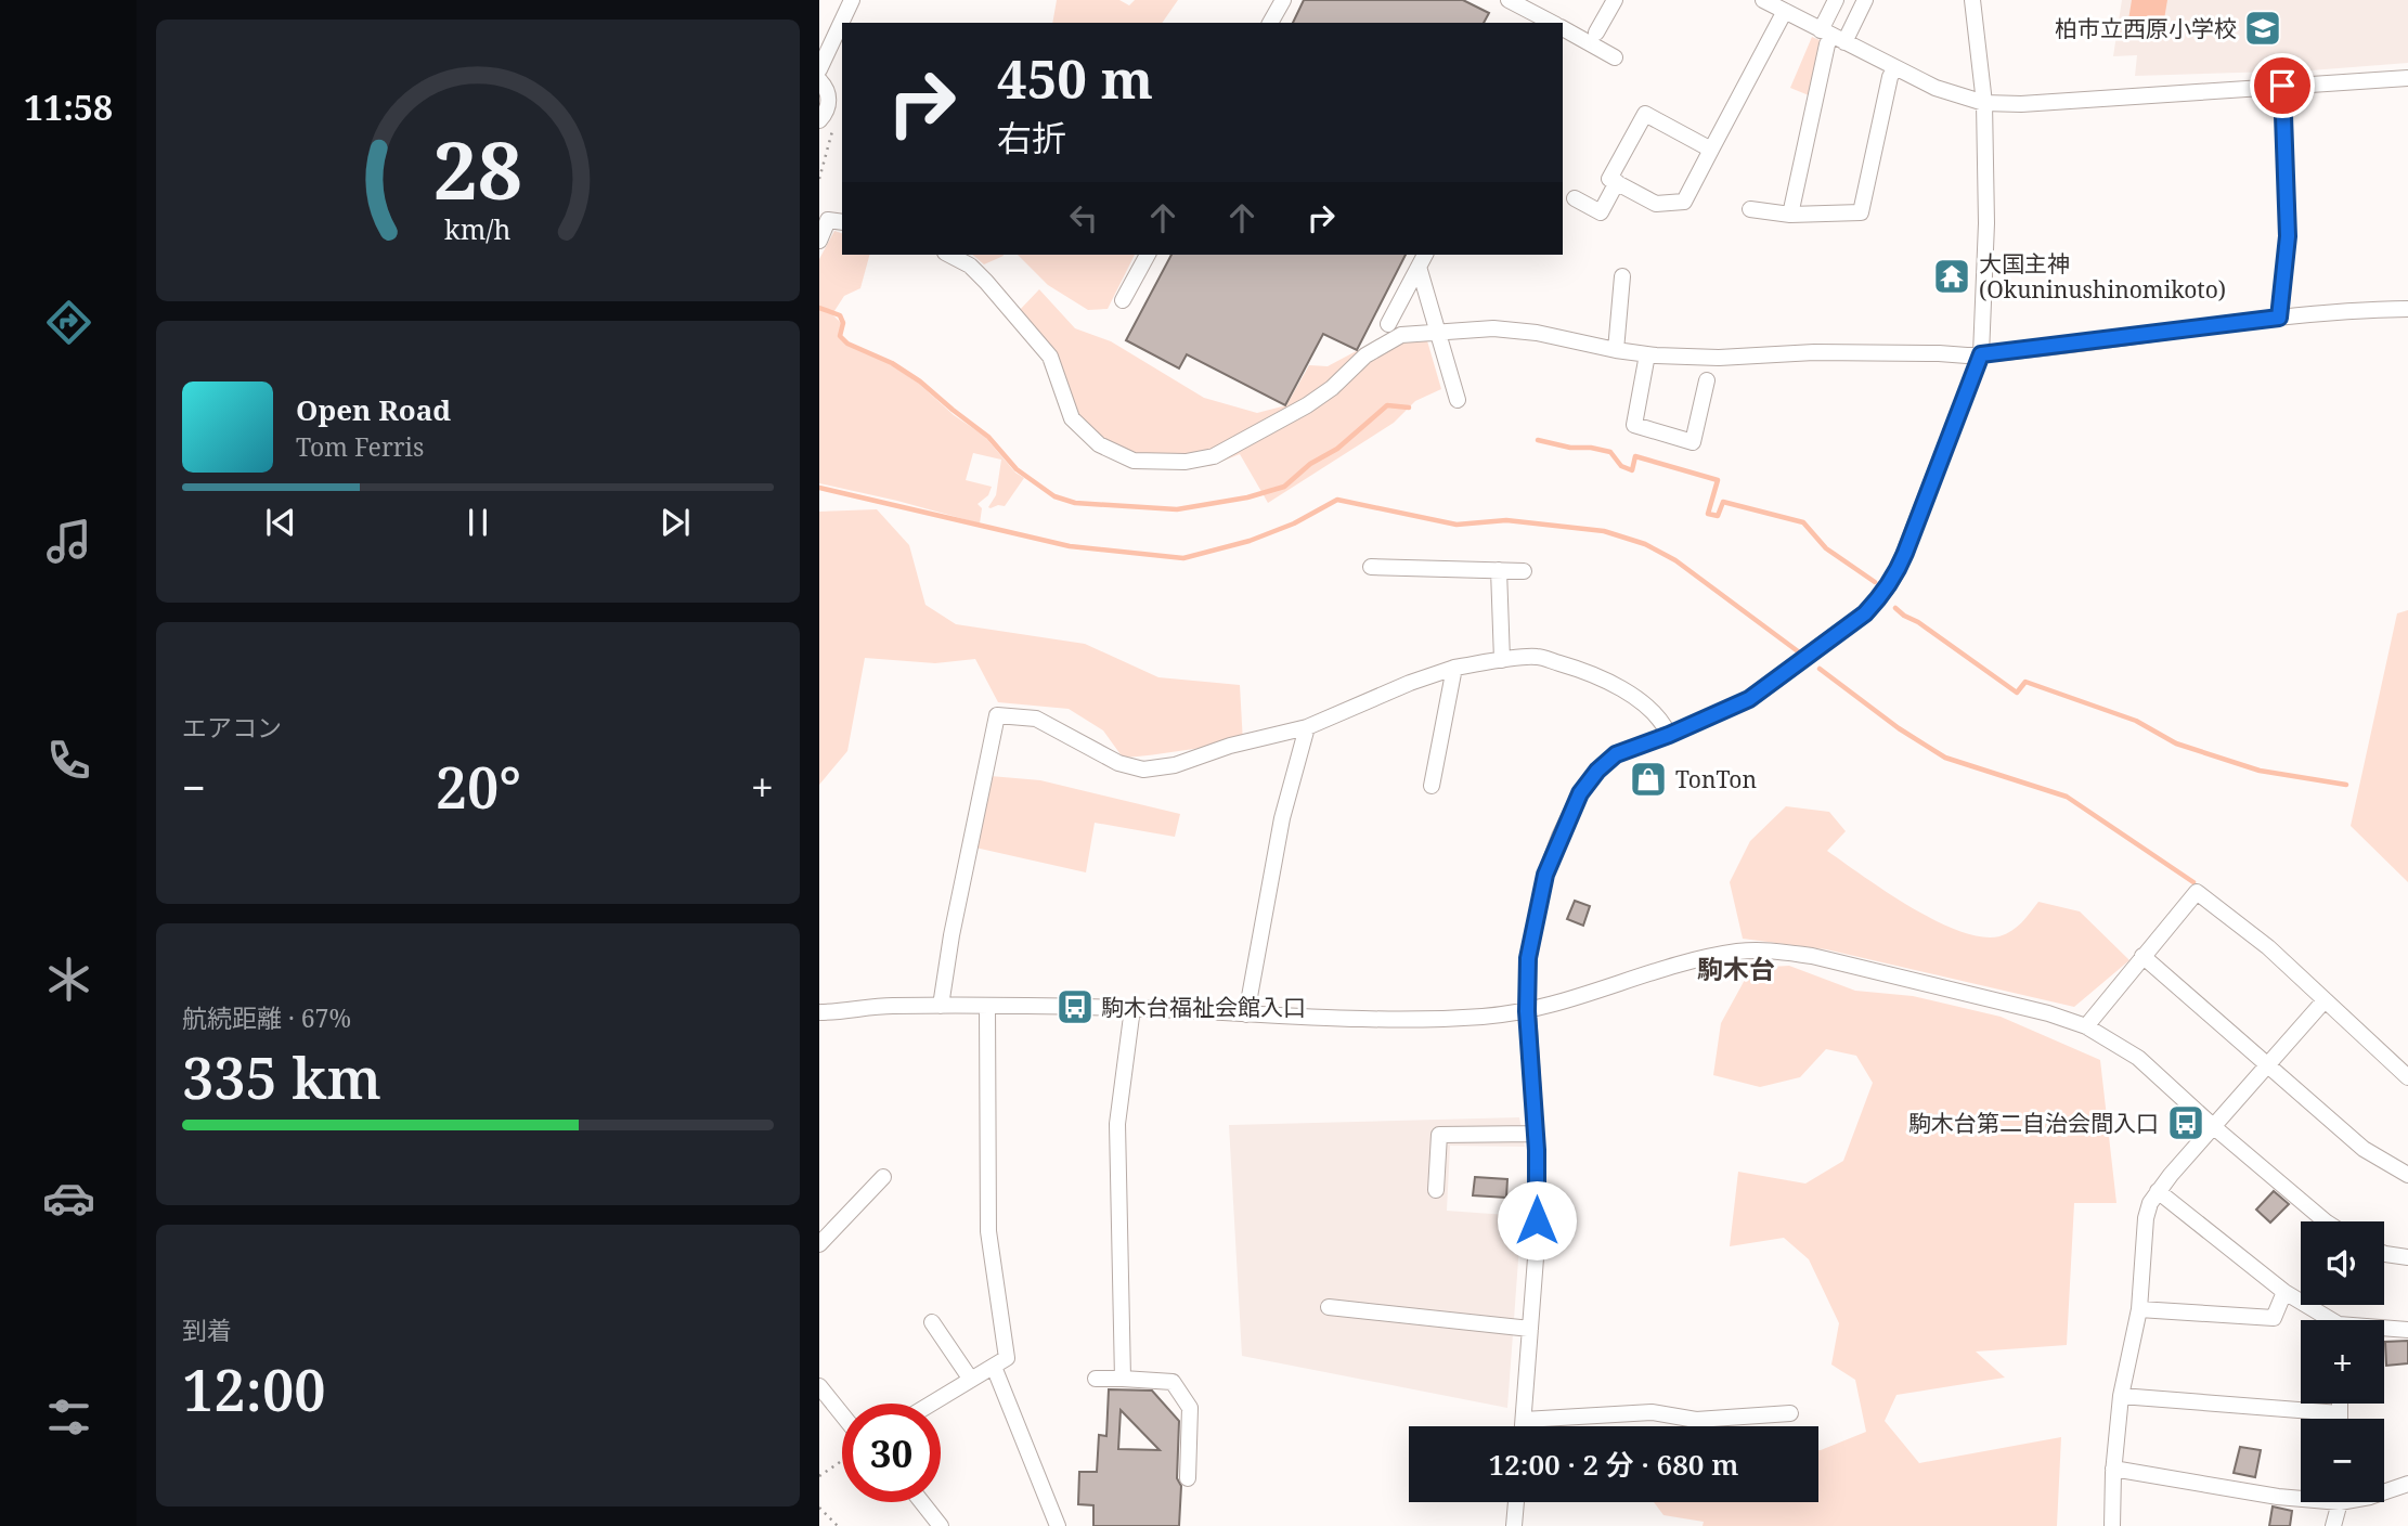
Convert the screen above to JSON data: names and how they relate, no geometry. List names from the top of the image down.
{
  "districts": ["駒木台"],
  "places": {
    "school or university": ["柏市立西原小学校"],
    "temple": ["大国主神 (Okuninushinomikoto)"],
    "shop": ["TonTon"],
    "bus stop": ["駒木台福祉会館入口", "駒木台第二自治会間入口"]
  },
  "page": {
    "tabs": "11:58",
    "turn": ["450 m", "右折"],
    "song": ["Open Road", "Tom Ferris"],
    "tile": [
      "エアコン",
      ["航続距離 · 67%", "335 km"],
      ["到着", "12:00"]
    ],
    "heat": ["−", "20°", "+"],
    "map_buttons": ["+", "−"],
    "limit": "30",
    "trip": "12:00 · 2 分 · 680 m",
    "gauge": ["28", "km/h"]
  }
}
